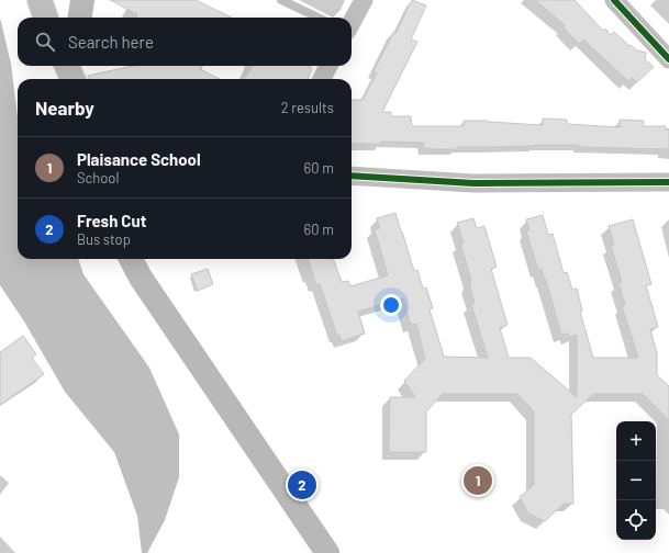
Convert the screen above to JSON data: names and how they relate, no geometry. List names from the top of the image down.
{
  "page": {
    "search": "Search here",
    "heading": ["Nearby", "2 results"],
    "list": [
      {
        "mark": "1",
        "name": "Plaisance School",
        "note": "School",
        "value": "60 m"
      },
      {
        "mark": "2",
        "name": "Fresh Cut",
        "note": "Bus stop",
        "value": "60 m"
      }
    ],
    "map_buttons": ["+", "−"],
    "pins": ["1", "2"]
  }
}
